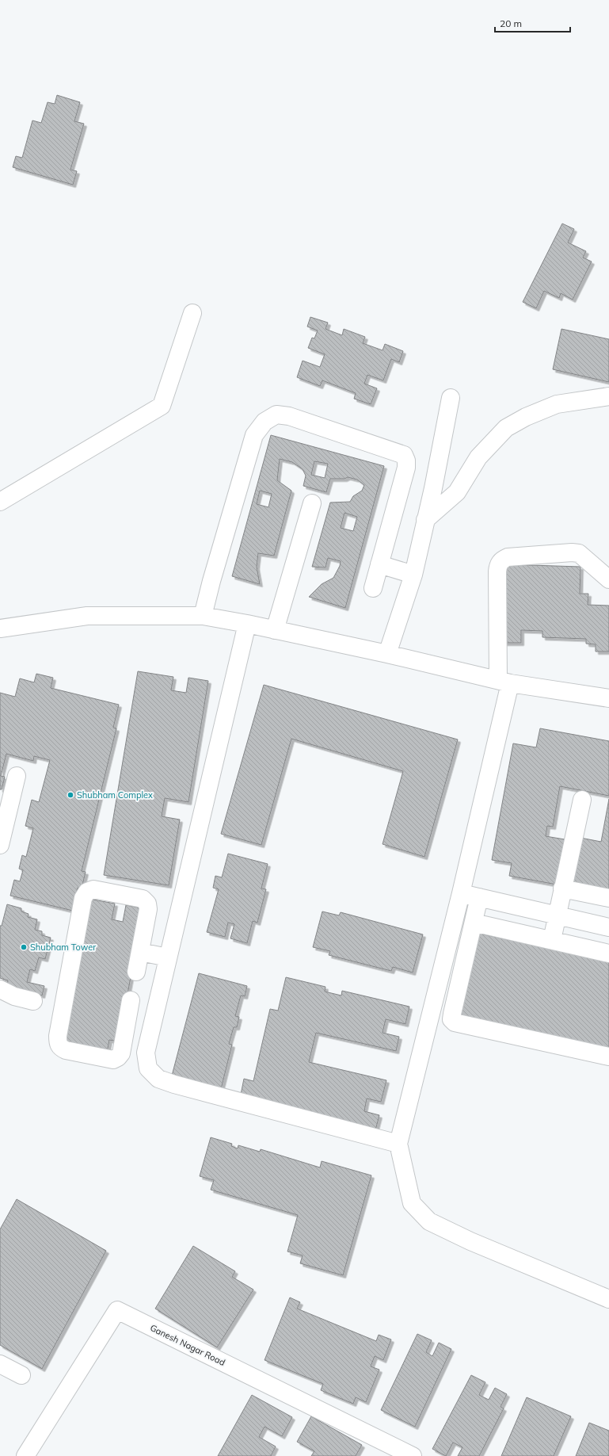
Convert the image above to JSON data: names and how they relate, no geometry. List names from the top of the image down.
{
  "streets": {
    "street": ["Ganesh Nagar Road"]
  },
  "places": ["Shubham Complex", "Shubham Tower"],
  "scale_bar": "20 m"
}
